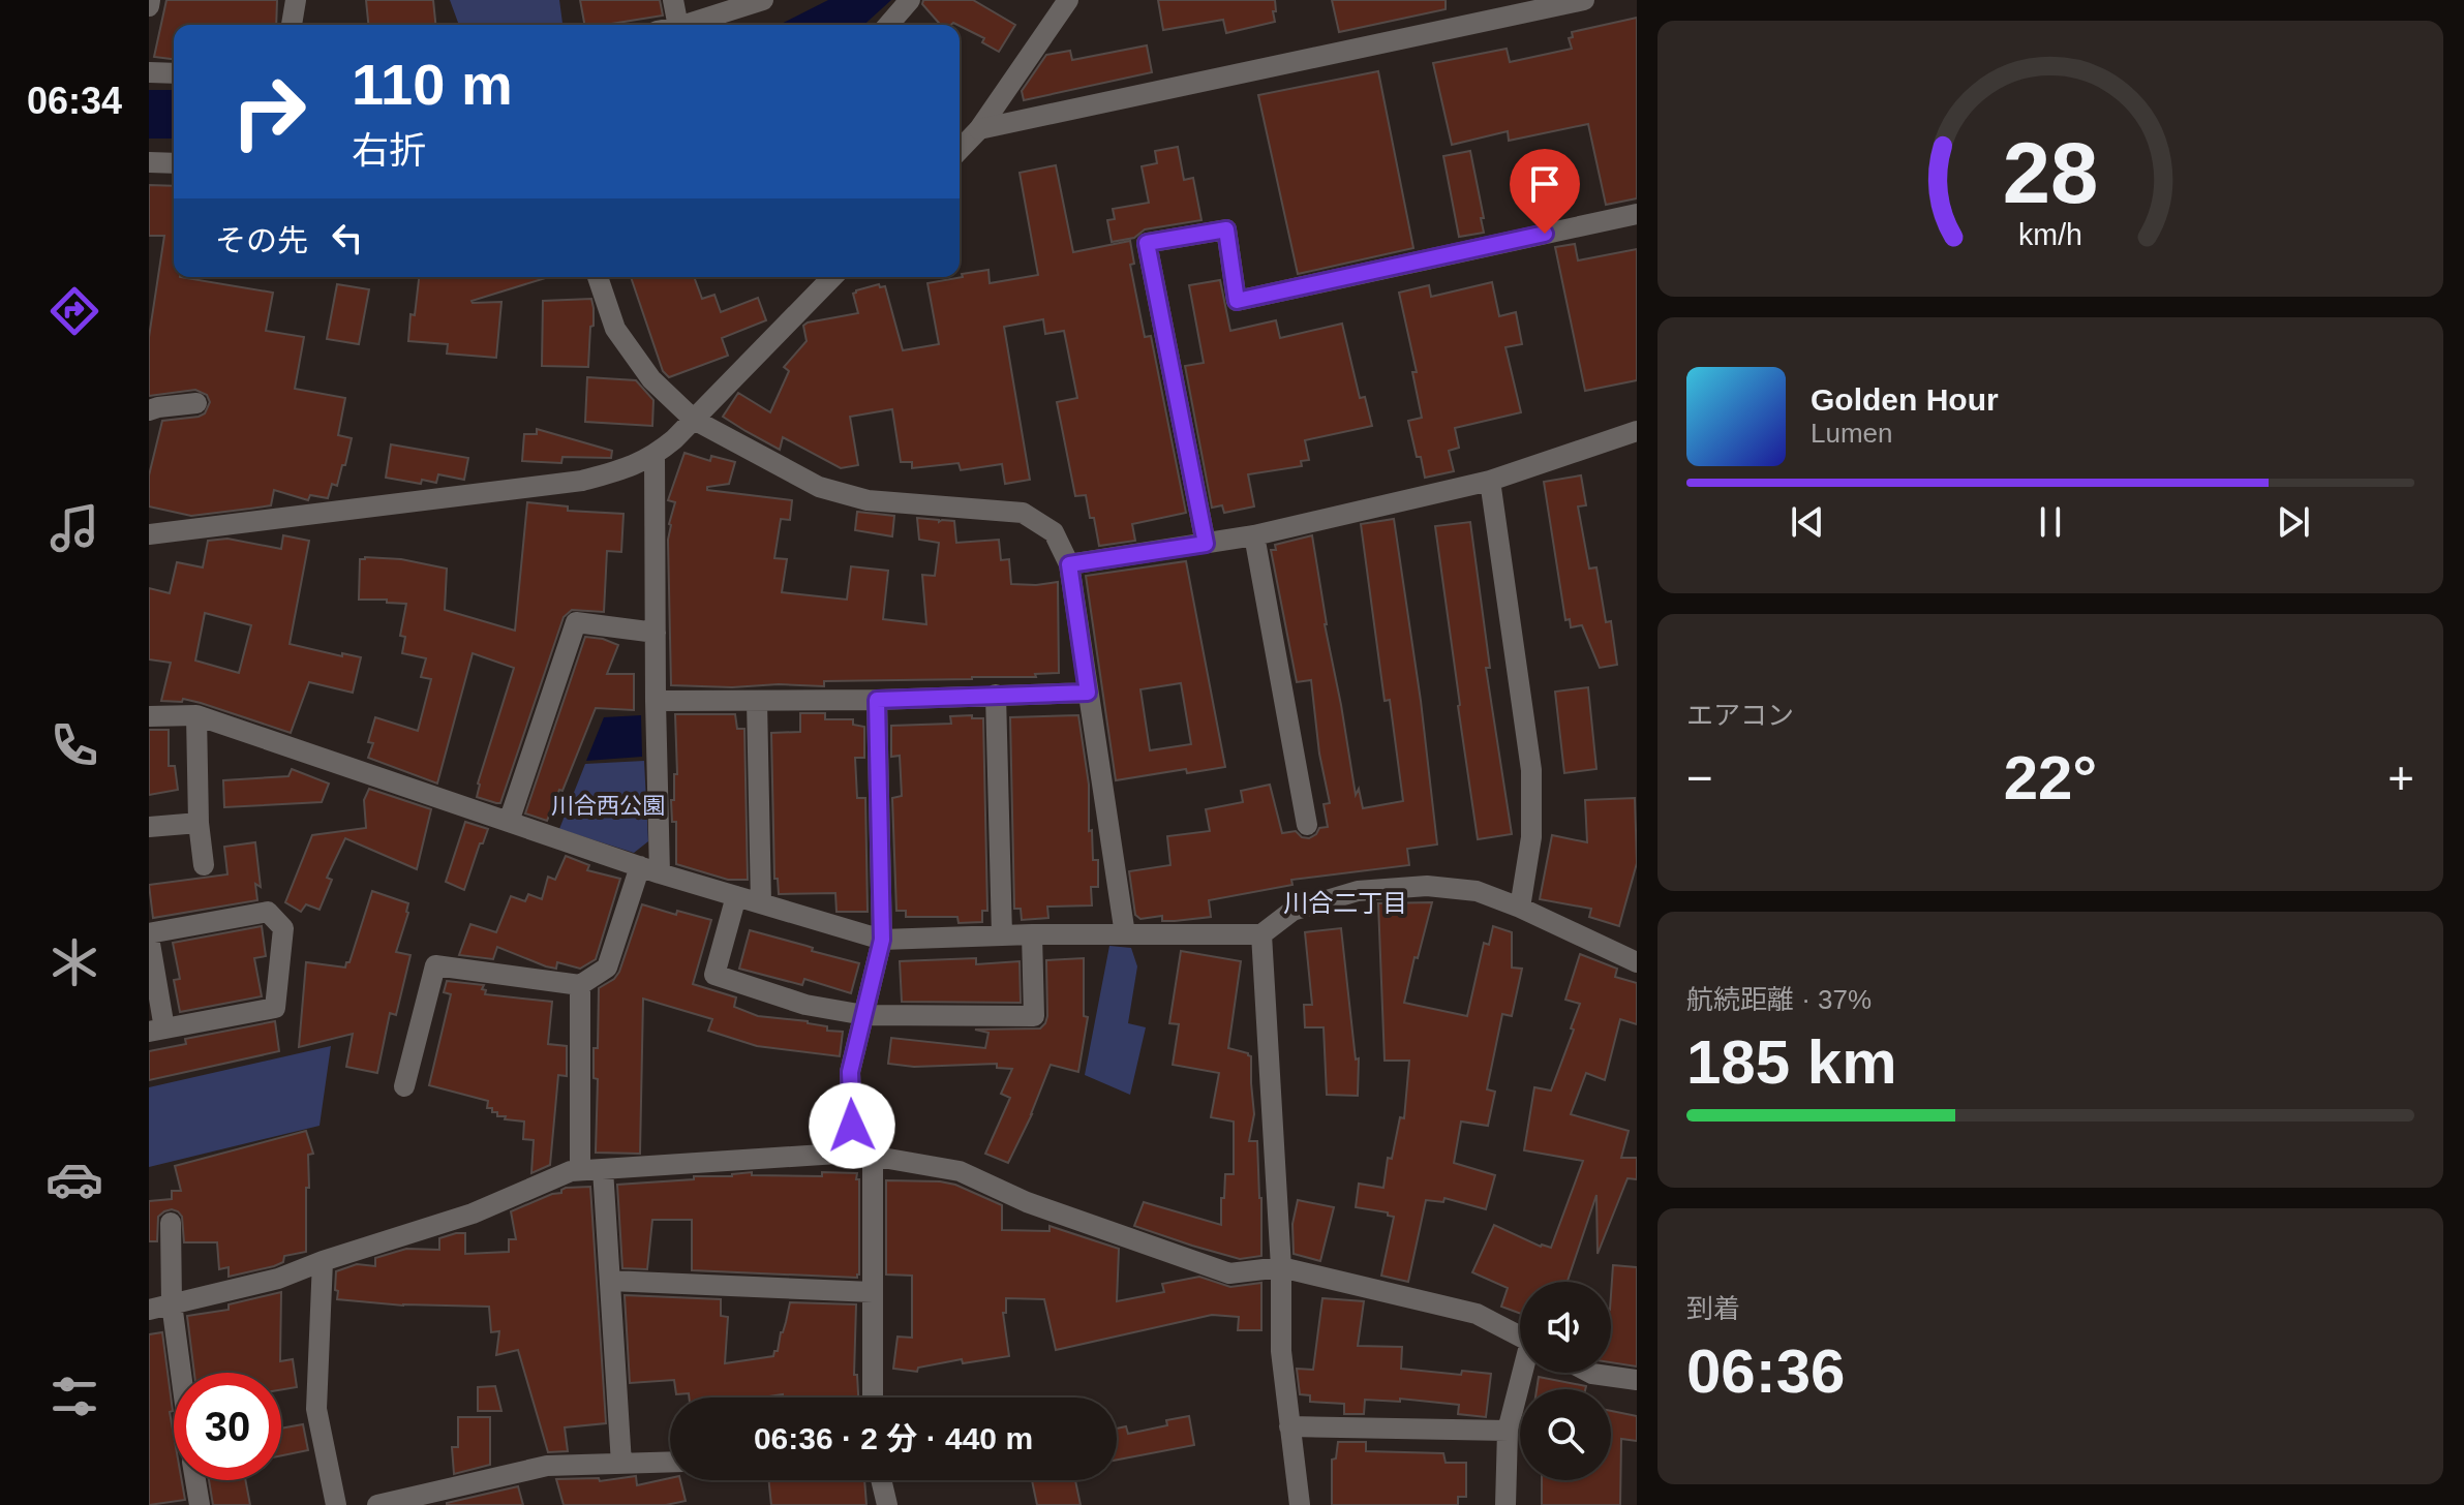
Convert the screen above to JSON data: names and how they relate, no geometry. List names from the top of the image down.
{
  "districts": ["川合二丁目"],
  "parks": ["川合西公園"],
  "page": {
    "tabs": "06:34",
    "turn": ["110 m", "右折"],
    "then": "その先",
    "song": ["Golden Hour", "Lumen"],
    "tile": [
      "エアコン",
      ["航続距離 · 37%", "185 km"],
      ["到着", "06:36"]
    ],
    "heat": ["−", "22°", "+"],
    "limit": "30",
    "trip": "06:36 · 2 分 · 440 m",
    "gauge": ["28", "km/h"]
  }
}
